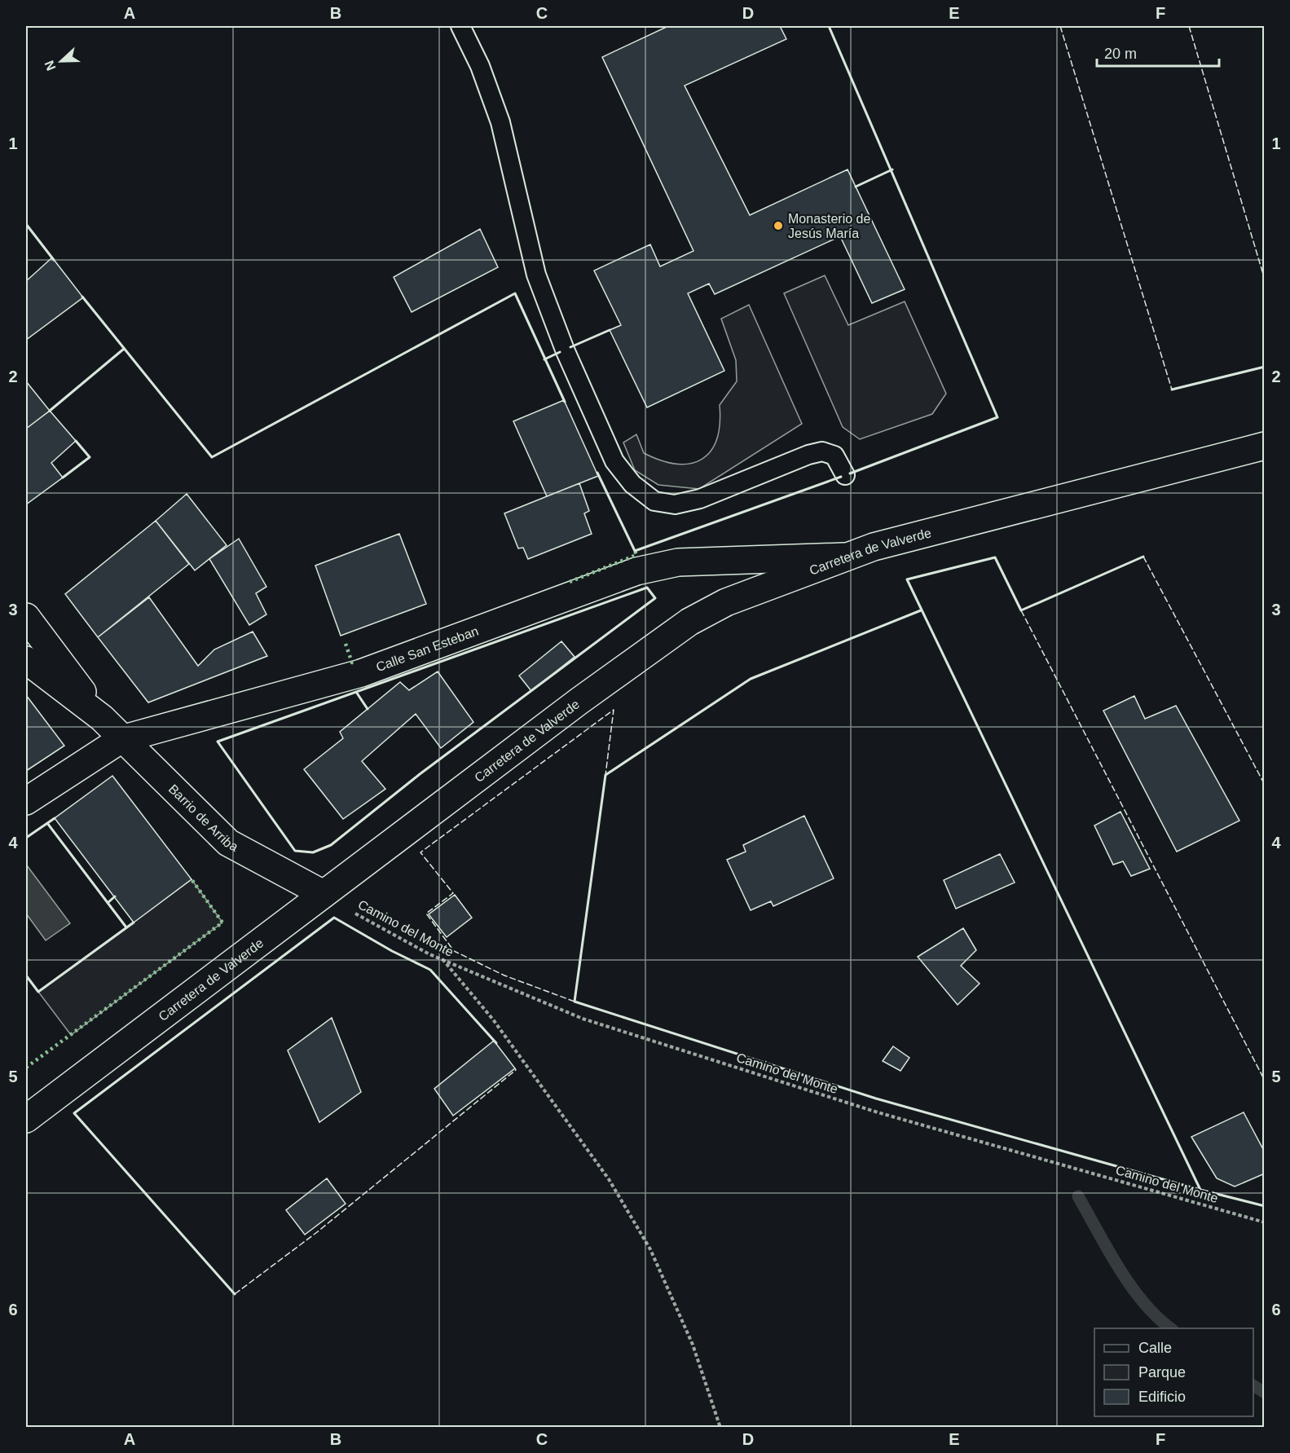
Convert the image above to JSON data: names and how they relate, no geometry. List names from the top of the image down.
{
  "streets": {
    "main road": ["Carretera de Valverde", "Calle San Esteban", "Barrio de Arriba"],
    "path": ["Camino del Monte"]
  },
  "crossings": [
    ["Carretera de Valverde", "Calle San Esteban"],
    ["Carretera de Valverde", "Barrio de Arriba"],
    ["Carretera de Valverde", "Camino del Monte"],
    ["Calle San Esteban", "Barrio de Arriba"],
    ["Barrio de Arriba", "Camino del Monte"]
  ],
  "places": ["Monasterio de Jesús María"],
  "legend": ["Calle", "Parque", "Edificio"],
  "scale_bar": "20 m",
  "north": "left",
  "grid": {
    "columns": [
      "A",
      "B",
      "C",
      "D",
      "E",
      "F"
    ],
    "rows": [
      "1",
      "2",
      "3",
      "4",
      "5",
      "6"
    ]
  }
}
